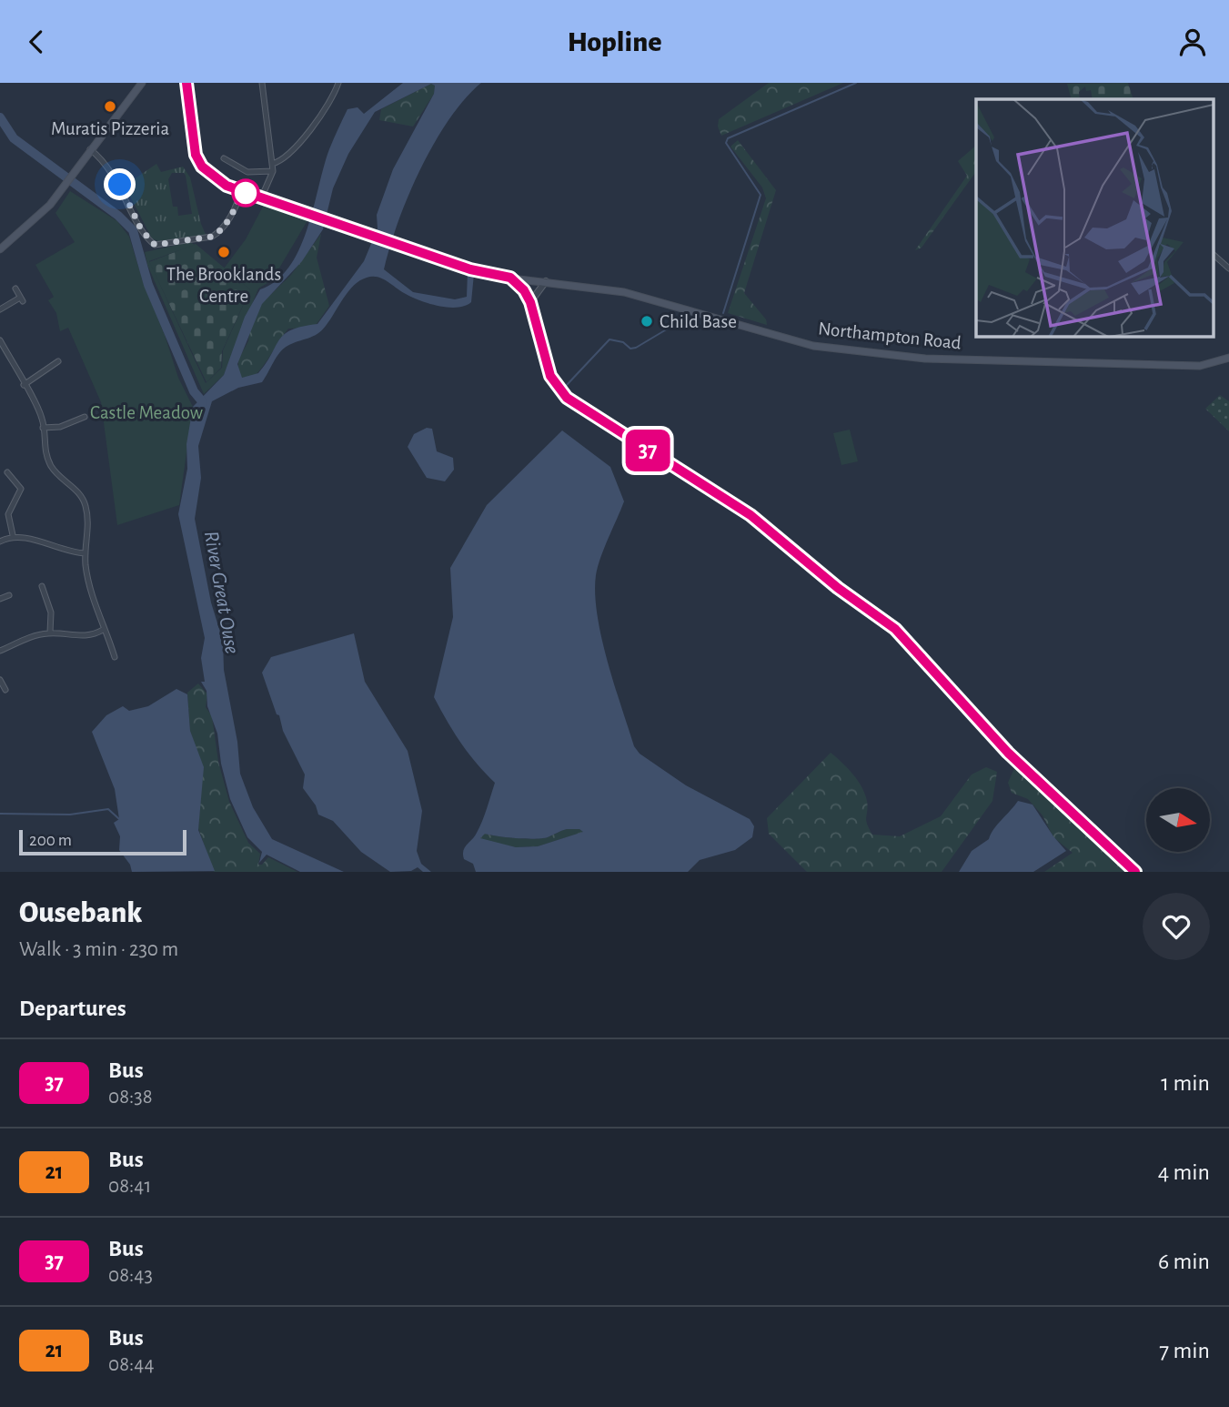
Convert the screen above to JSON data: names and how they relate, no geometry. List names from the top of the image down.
{
  "streets": {
    "main road": ["Northampton Road"]
  },
  "water": ["River Great Ouse"],
  "parks": ["Castle Meadow"],
  "places": ["Muratis Pizzeria", "The Brooklands Centre", "Child Base"],
  "lines": ["bus line 37"],
  "scale_bar": "200 m",
  "north": "right",
  "page": {
    "header": "Hopline",
    "on_map": "37",
    "scale": "200 m",
    "heading": [
      ["Ousebank", "Walk · 3 min · 230 m"],
      "Departures"
    ],
    "list": [
      {
        "mark": "37",
        "name": "Bus",
        "note": "08:38",
        "value": "1 min"
      },
      {
        "mark": "21",
        "name": "Bus",
        "note": "08:41",
        "value": "4 min"
      },
      {
        "mark": "37",
        "name": "Bus",
        "note": "08:43",
        "value": "6 min"
      },
      {
        "mark": "21",
        "name": "Bus",
        "note": "08:44",
        "value": "7 min"
      }
    ]
  }
}
